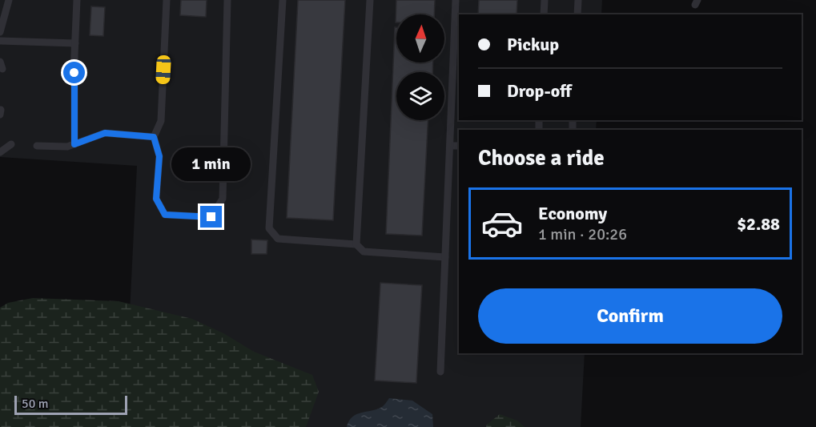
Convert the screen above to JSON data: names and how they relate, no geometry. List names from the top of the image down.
{
  "scale_bar": "50 m",
  "north": "top",
  "page": {
    "banner": ["Pickup", "Drop-off"],
    "heading": "Choose a ride",
    "bubble": "1 min",
    "list": [
      {
        "name": "Economy",
        "note": "1 min · 20:26",
        "value": "$2.88"
      }
    ],
    "buttons": "Confirm",
    "scale": "50 m"
  }
}
